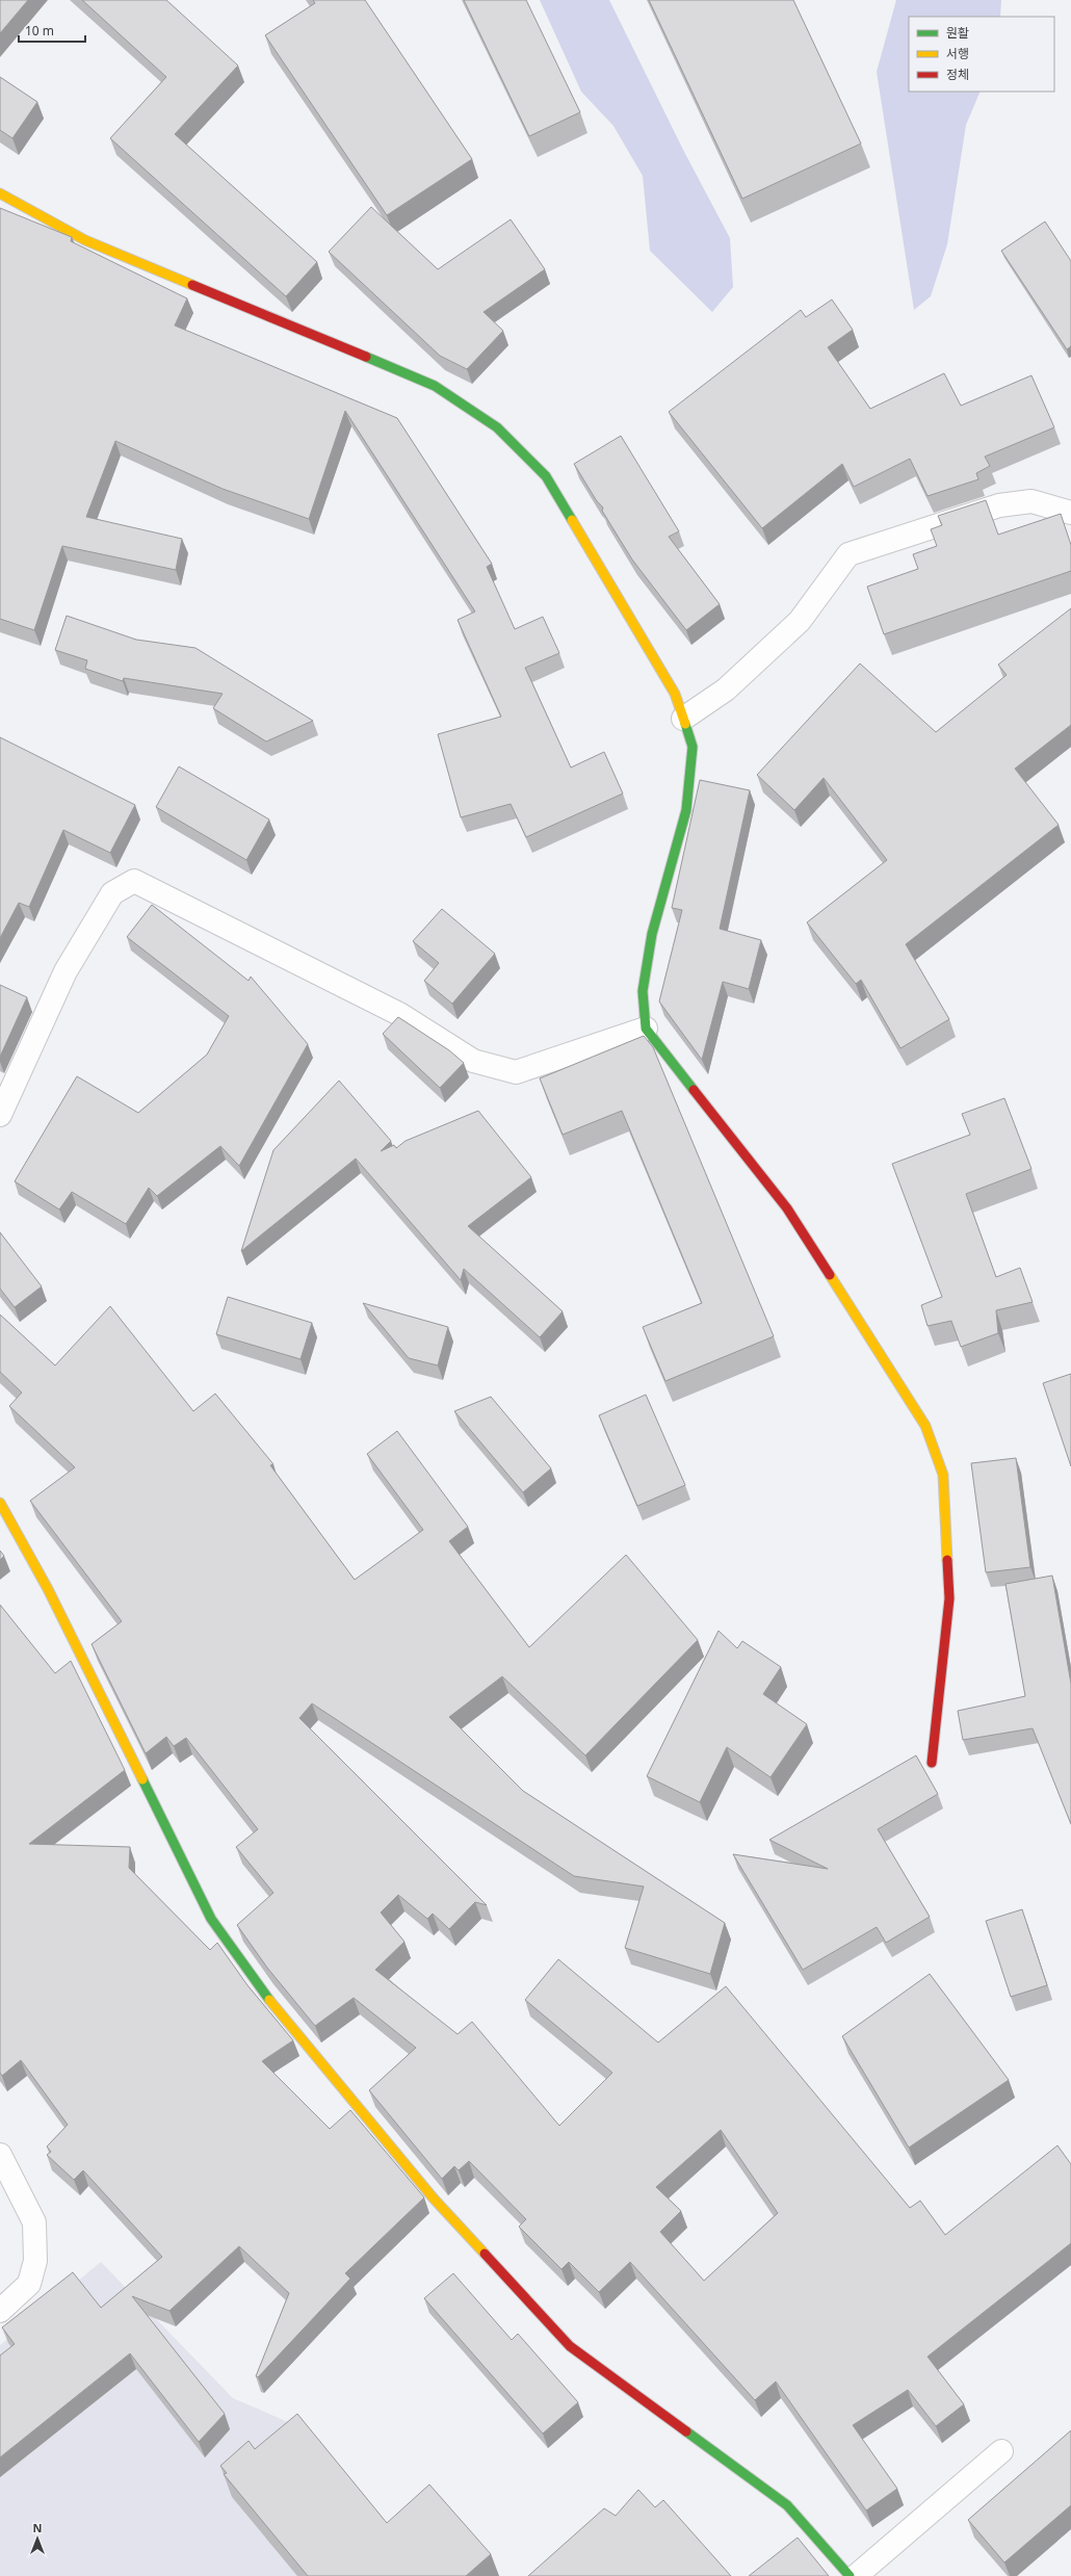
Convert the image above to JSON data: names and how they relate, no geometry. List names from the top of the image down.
{
  "legend": ["원활", "서행", "정체"],
  "scale_bar": "10 m",
  "north": "top"
}
